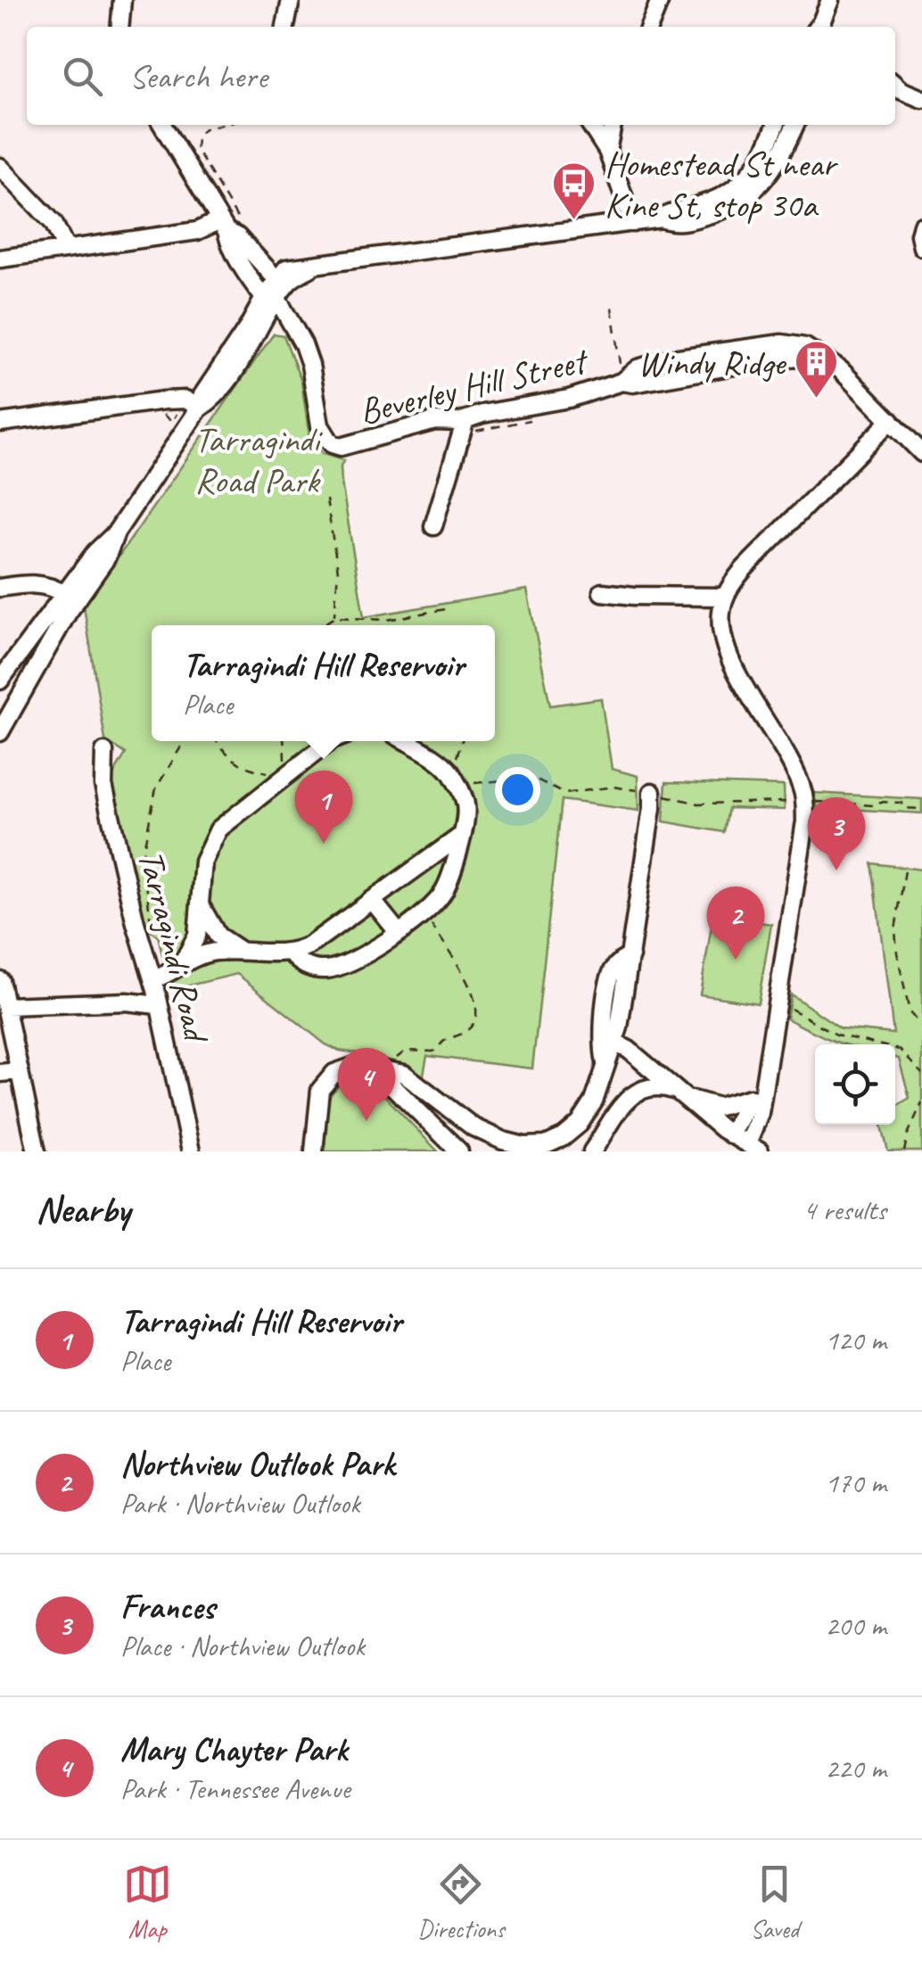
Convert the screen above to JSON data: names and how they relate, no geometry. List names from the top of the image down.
{
  "streets": {
    "street": ["Beverley Hill Street", "Tarragindi Road"]
  },
  "parks": ["Tarragindi Road Park"],
  "places": {
    "bus stop": ["Homestead St near Kine St, stop 30a"],
    "building": ["Windy Ridge"]
  },
  "page": {
    "search": "Search here",
    "popup": ["Tarragindi Hill Reservoir", "Place"],
    "pins": [
      "1",
      "3",
      "2",
      "4"
    ],
    "heading": ["Nearby", "4 results"],
    "list": [
      {
        "mark": "1",
        "name": "Tarragindi Hill Reservoir",
        "note": "Place",
        "value": "120 m"
      },
      {
        "mark": "2",
        "name": "Northview Outlook Park",
        "note": "Park · Northview Outlook",
        "value": "170 m"
      },
      {
        "mark": "3",
        "name": "Frances",
        "note": "Place · Northview Outlook",
        "value": "200 m"
      },
      {
        "mark": "4",
        "name": "Mary Chayter Park",
        "note": "Park · Tennessee Avenue",
        "value": "220 m"
      }
    ],
    "nav": ["Map", "Directions", "Saved"]
  }
}
